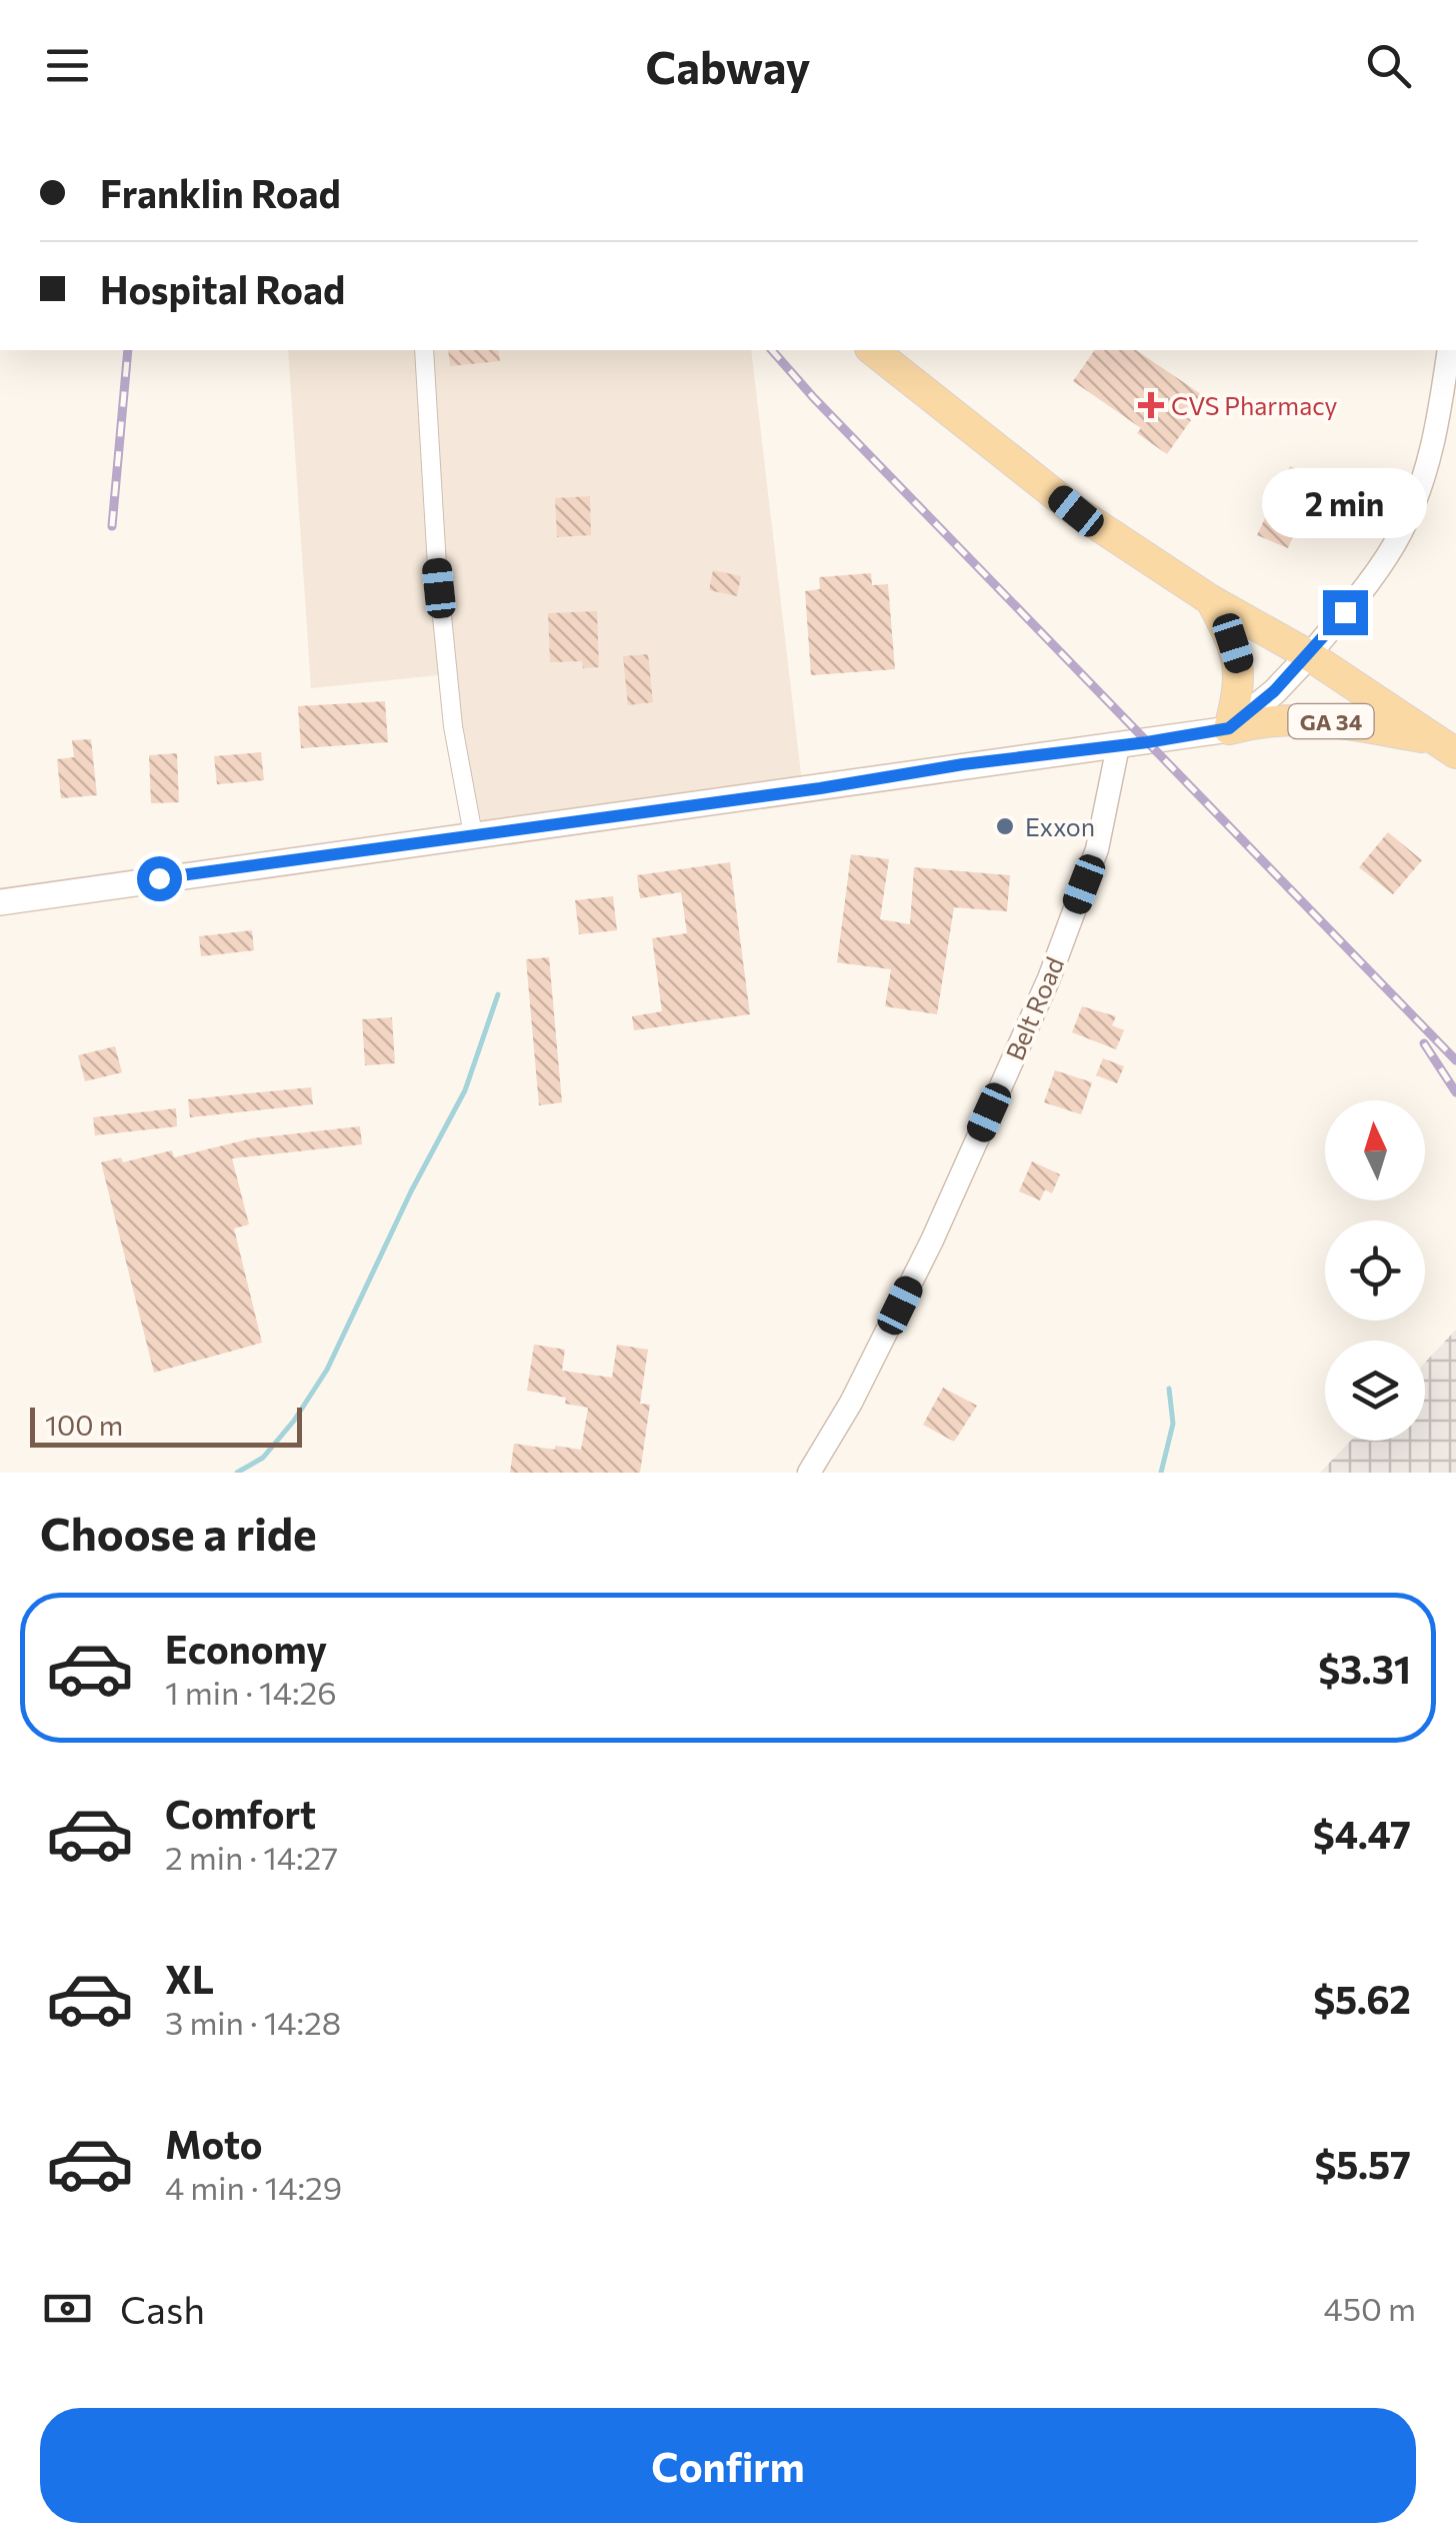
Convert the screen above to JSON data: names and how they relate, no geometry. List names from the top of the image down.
{
  "streets": {
    "main road": ["GA 34"],
    "street": ["Belt Road"]
  },
  "crossings": [
    ["GA 34", "Belt Road"]
  ],
  "places": {
    "health": ["CVS Pharmacy"],
    "other": ["Exxon"]
  },
  "scale_bar": "100 m",
  "north": "top",
  "page": {
    "header": "Cabway",
    "banner": ["Franklin Road", "Hospital Road"],
    "bubble": "2 min",
    "scale": "100 m",
    "heading": "Choose a ride",
    "list": [
      {
        "name": "Economy",
        "note": "1 min · 14:26",
        "value": "$3.31"
      },
      {
        "name": "Comfort",
        "note": "2 min · 14:27",
        "value": "$4.47"
      },
      {
        "name": "XL",
        "note": "3 min · 14:28",
        "value": "$5.62"
      },
      {
        "name": "Moto",
        "note": "4 min · 14:29",
        "value": "$5.57"
      }
    ],
    "pay": ["Cash", "450 m"],
    "buttons": "Confirm"
  }
}
